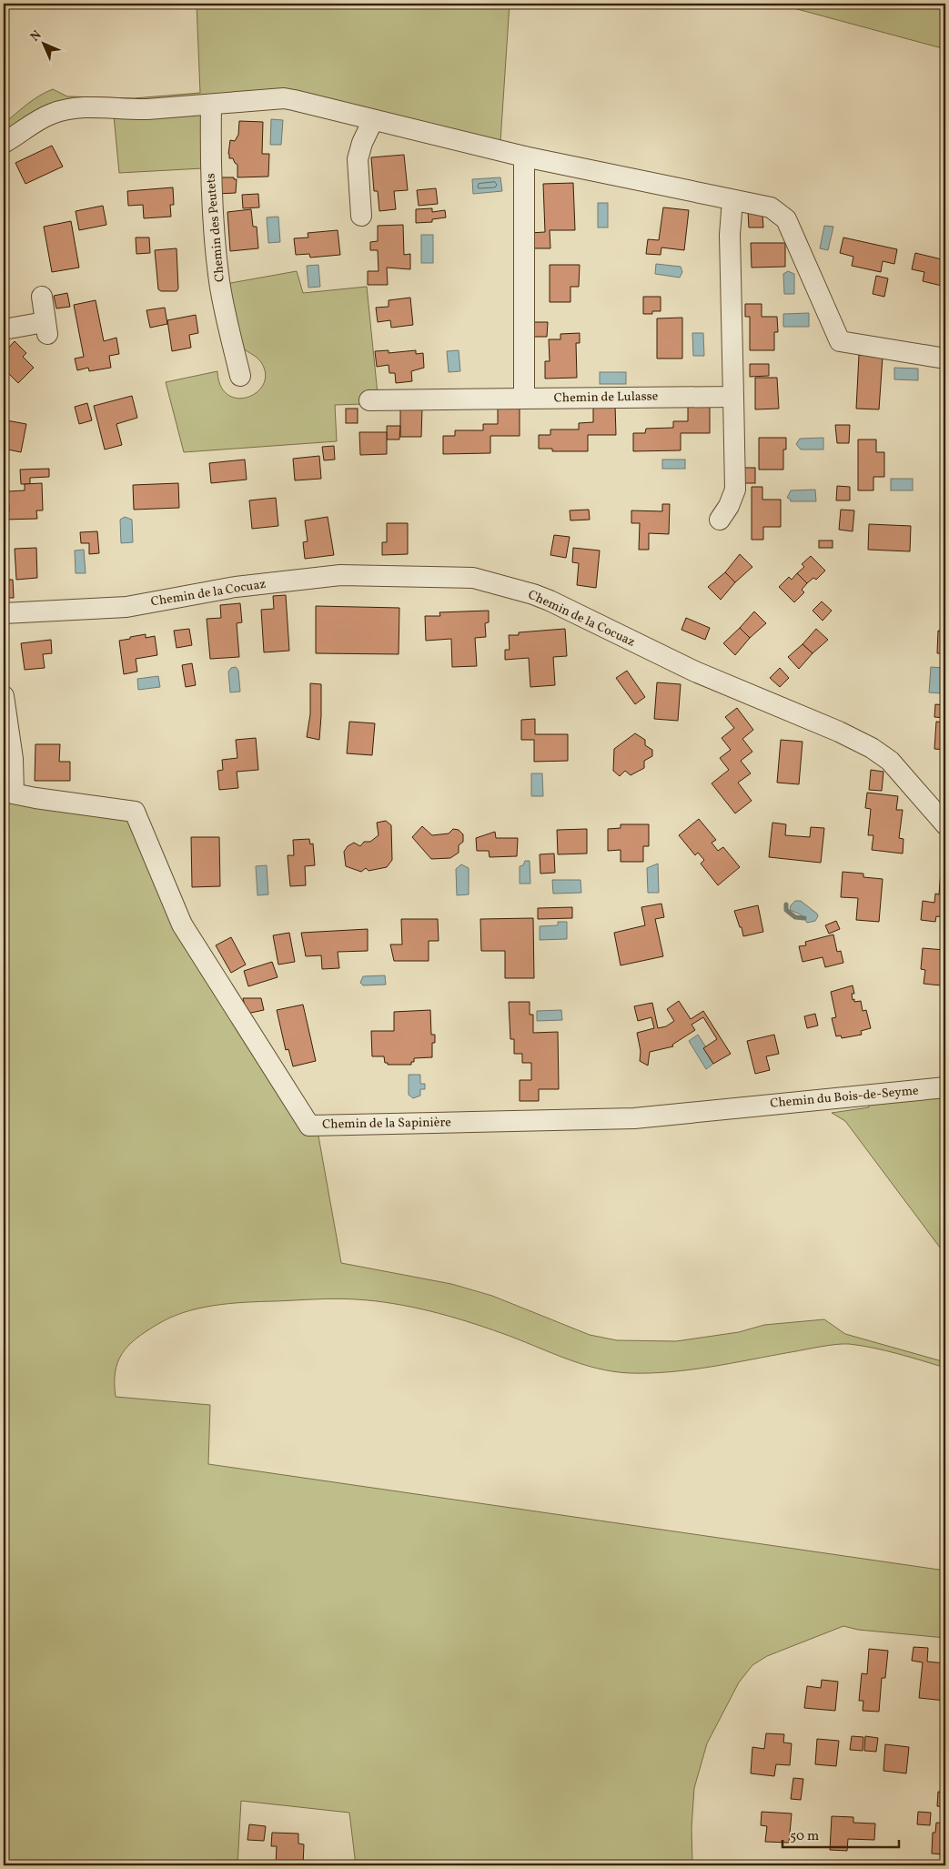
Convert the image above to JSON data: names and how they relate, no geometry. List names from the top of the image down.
{
  "streets": {
    "street": [
      "Chemin des Peutets",
      "Chemin de Lulasse",
      "Chemin de la Cocuaz",
      "Chemin du Bois-de-Seyme",
      "Chemin de la Sapinière"
    ]
  },
  "crossings": [
    ["Chemin du Bois-de-Seyme", "Chemin de la Sapinière"]
  ],
  "scale_bar": "50 m",
  "north": "top left"
}
